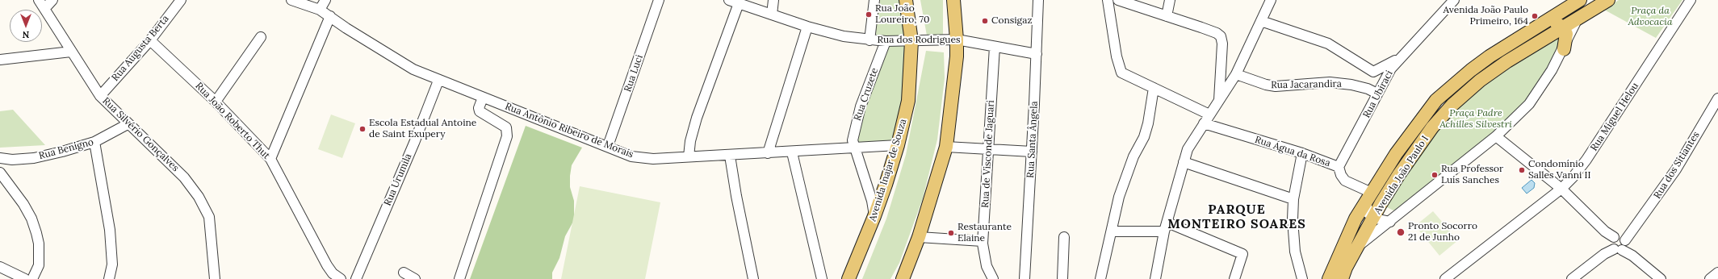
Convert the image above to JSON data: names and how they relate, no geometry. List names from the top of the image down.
{
  "streets": {
    "main road": ["Avenida Inajar de Souza", "Avenida João Paulo I"],
    "street": [
      "Rua dos Rodrigues",
      "Rua Augusta Berta",
      "Rua Luci",
      "Rua Jacarandira",
      "Rua Cruzete",
      "Rua Ubiraci",
      "Rua Miguel Helou",
      "Rua João Roberto Thut",
      "Rua Antônio Ribeiro de Morais",
      "Rua Silvério Gonçalves",
      "Rua Santa Ângela",
      "Rua Benigno",
      "Rua Água da Rosa",
      "Rua de Visconde Jaguari",
      "Rua dos Sitiantes",
      "Rua Urumila"
    ]
  },
  "crossings": [
    ["Rua dos Rodrigues", "Rua Cruzete"],
    ["Rua dos Rodrigues", "Rua Santa Ângela"],
    ["Rua dos Rodrigues", "Rua de Visconde Jaguari"],
    ["Rua dos Rodrigues", "Avenida Inajar de Souza"],
    ["Rua Augusta Berta", "Rua João Roberto Thut"],
    ["Rua Augusta Berta", "Rua Silvério Gonçalves"],
    ["Rua Luci", "Rua Antônio Ribeiro de Morais"],
    ["Rua Jacarandira", "Rua Ubiraci"],
    ["Rua Cruzete", "Rua Antônio Ribeiro de Morais"],
    ["Rua Cruzete", "Avenida Inajar de Souza"],
    ["Rua Ubiraci", "Rua Água da Rosa"],
    ["Rua Antônio Ribeiro de Morais", "Avenida Inajar de Souza"],
    ["Rua Antônio Ribeiro de Morais", "Rua Urumila"],
    ["Rua Silvério Gonçalves", "Rua Benigno"],
    ["Rua Água da Rosa", "Avenida João Paulo I"]
  ],
  "districts": ["PARQUE MONTEIRO SOARES"],
  "parks": ["Praça da Advocacia", "Praça Padre Achilles Silvestri"],
  "places": [
    "Rua João Loureiro, 70",
    "Avenida João Paulo Primeiro, 164",
    "Consigaz",
    "Escola Estadual Antoine de Saint Exupery",
    "Condomínio Salles Vanni II",
    "Rua Professor Luís Sanches",
    "Pronto Socorro 21 de Junho",
    "Restaurante Elaine"
  ],
  "north": "bottom"
}
